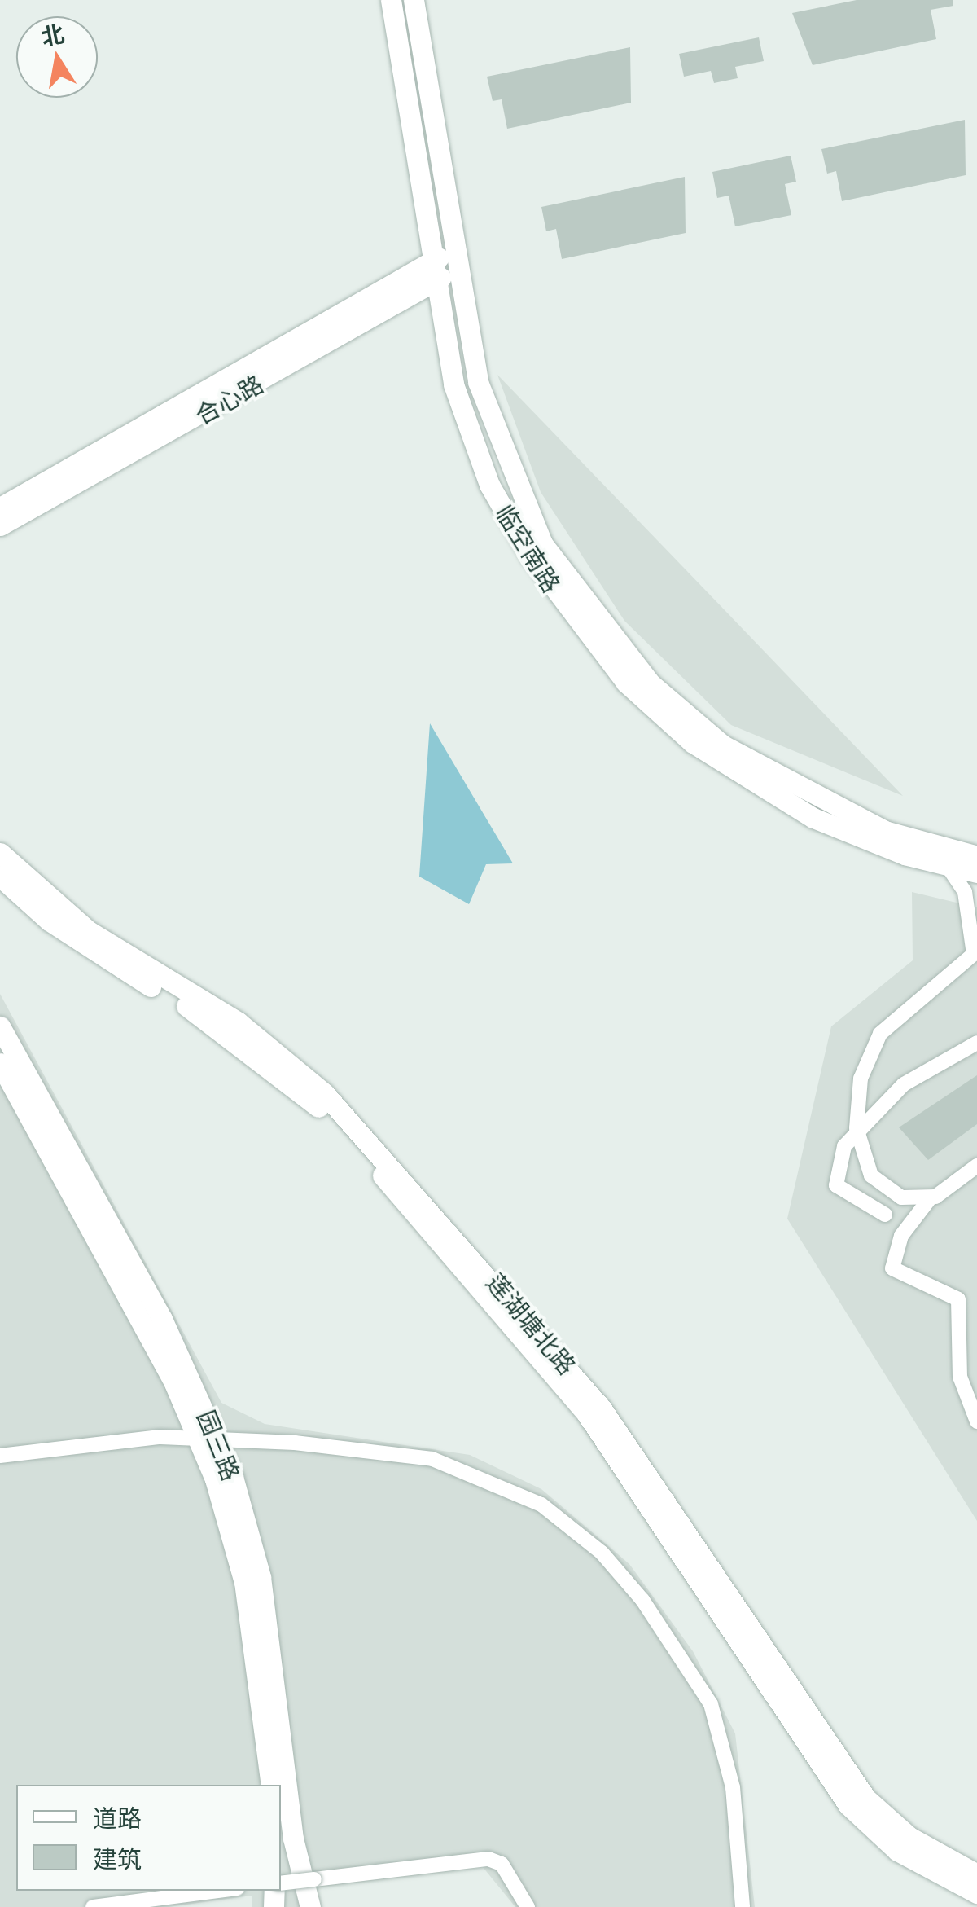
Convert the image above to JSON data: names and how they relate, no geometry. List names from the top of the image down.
{
  "streets": {
    "main road": [
      "合心路",
      "临空南路",
      "莲湖塘北路",
      "园三路"
    ]
  },
  "crossings": [
    ["合心路", "临空南路"]
  ],
  "legend": ["道路", "建筑"],
  "north": "top"
}
